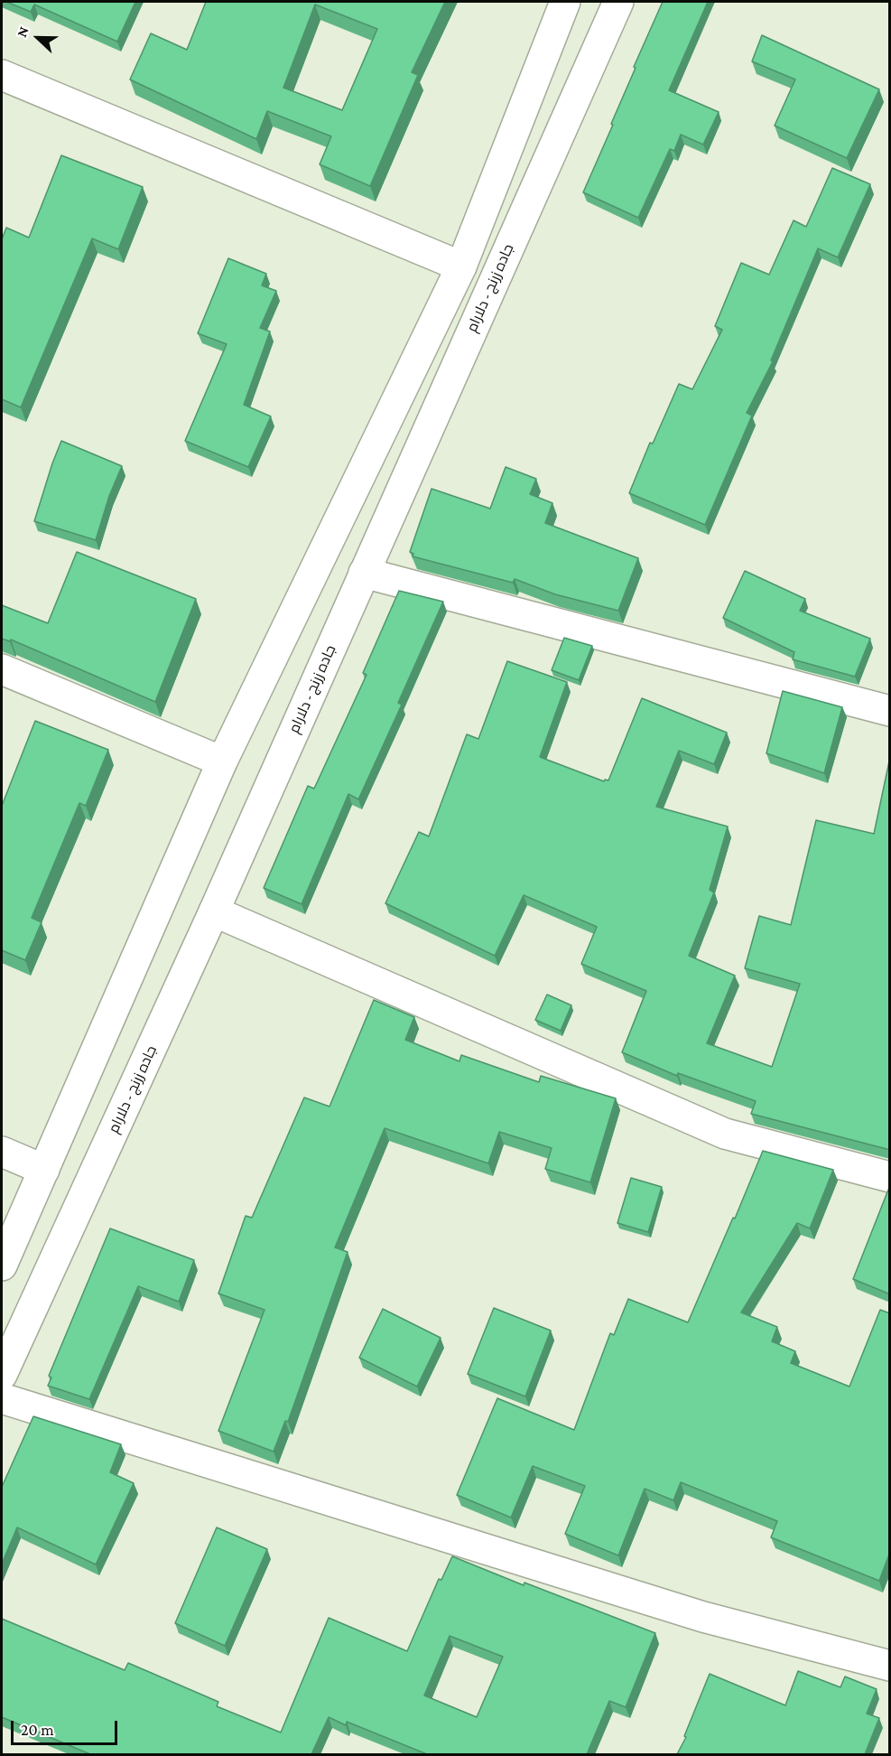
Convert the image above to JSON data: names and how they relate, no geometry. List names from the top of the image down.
{
  "streets": {
    "main road": ["جاده زرنج - دلارام"]
  },
  "scale_bar": "20 m",
  "north": "left"
}
